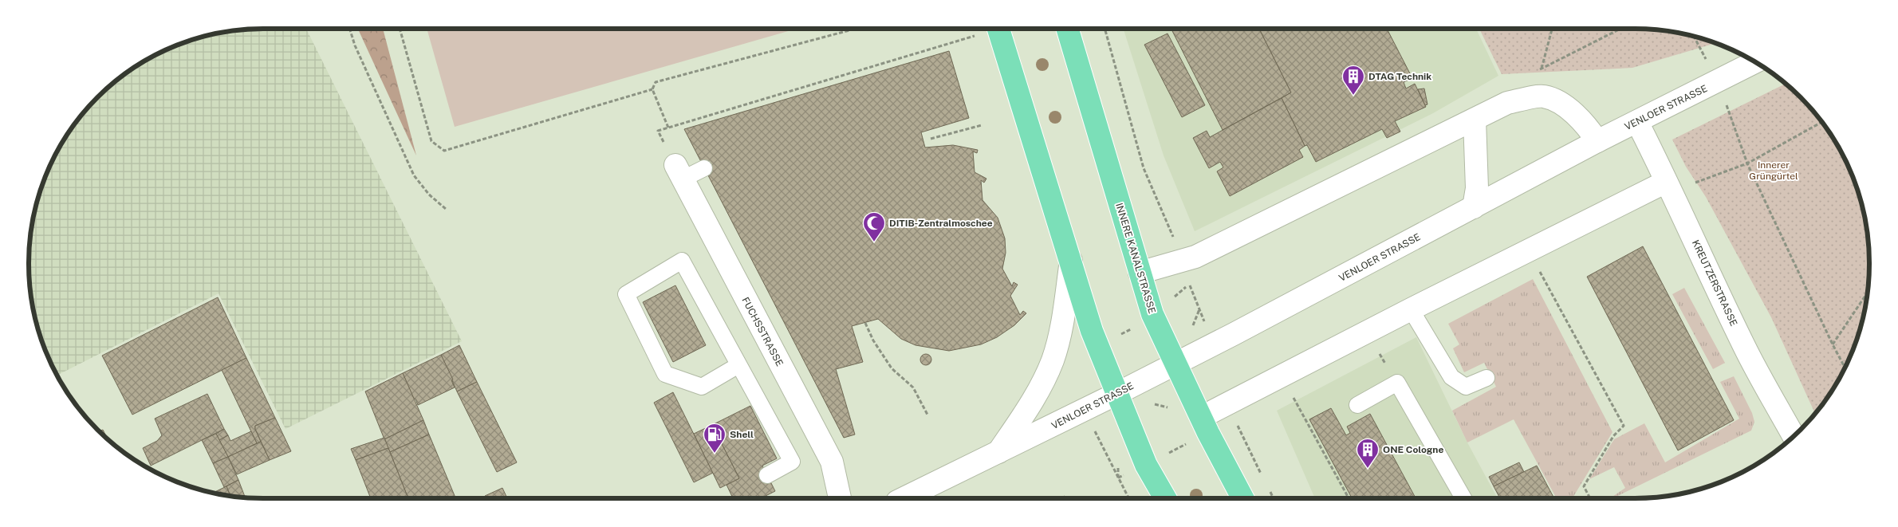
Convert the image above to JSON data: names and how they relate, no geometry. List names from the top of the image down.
{
  "streets": {
    "main road": ["INNERE KANALSTRASSE"],
    "street": ["VENLOER STRASSE", "KREUTZERSTRASSE", "FUCHSSTRASSE"]
  },
  "crossings": [
    ["VENLOER STRASSE", "INNERE KANALSTRASSE"],
    ["VENLOER STRASSE", "KREUTZERSTRASSE"]
  ],
  "parks": ["Innerer Grüngürtel"],
  "places": {
    "building": ["DTAG Technik", "ONE Cologne"],
    "mosque": ["DITIB-Zentralmoschee"],
    "fuel station": ["Shell"]
  }
}
